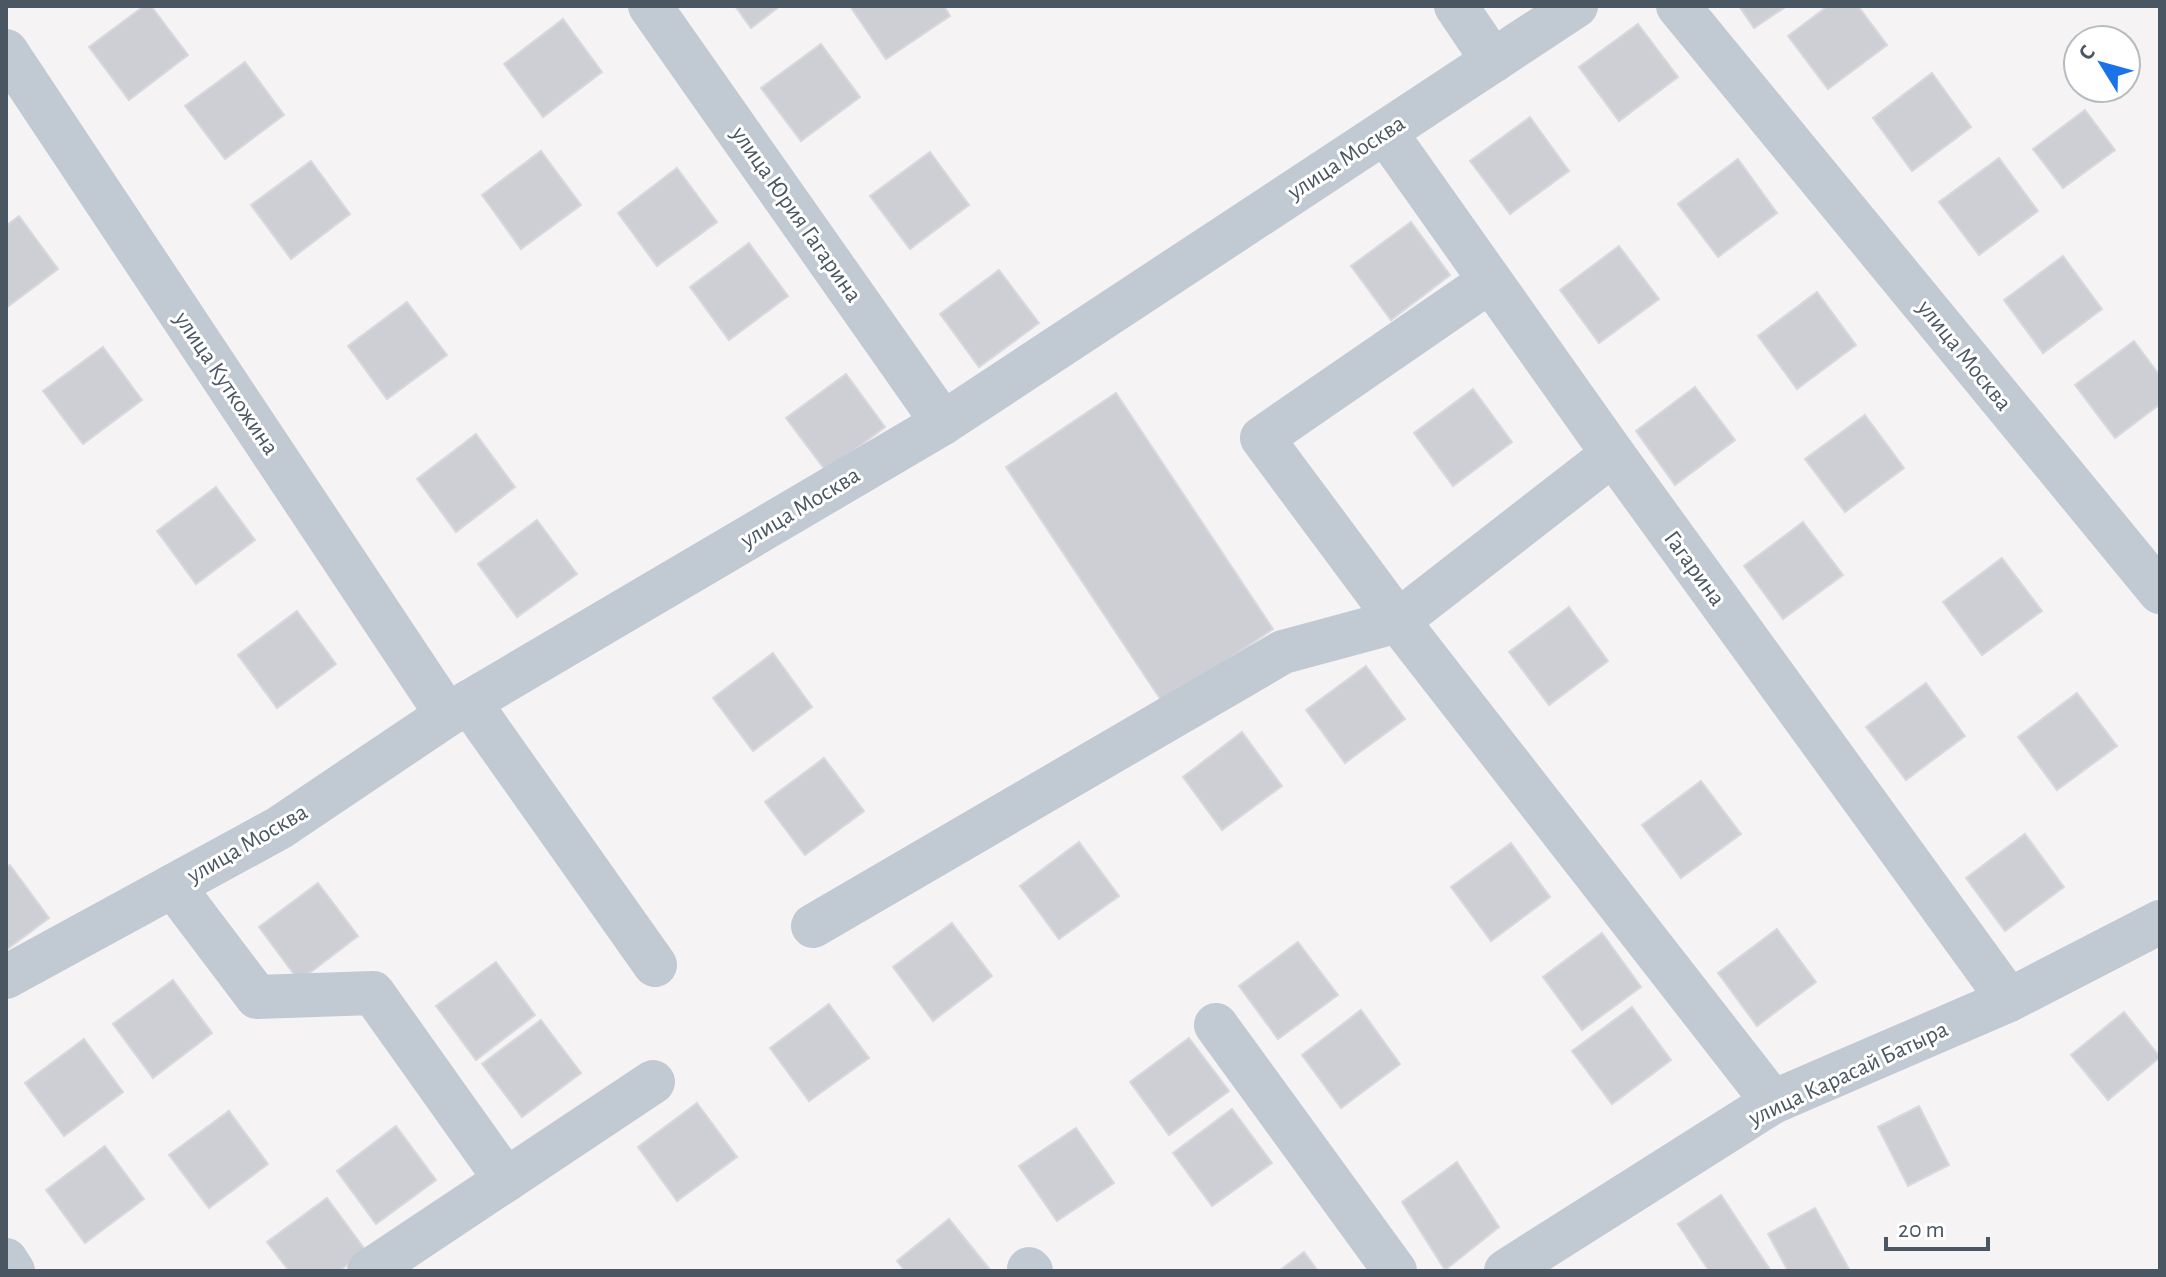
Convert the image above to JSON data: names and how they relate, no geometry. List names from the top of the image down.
{
  "streets": {
    "street": [
      "улица Москва",
      "улица Юрия Гагарина",
      "улица Куткожина",
      "Гагарина",
      "улица Карасай Батыра"
    ]
  },
  "crossings": [
    ["улица Москва", "улица Юрия Гагарина"],
    ["улица Москва", "улица Куткожина"],
    ["улица Москва", "Гагарина"],
    ["Гагарина", "улица Карасай Батыра"]
  ],
  "scale_bar": "20 m",
  "north": "top left"
}
